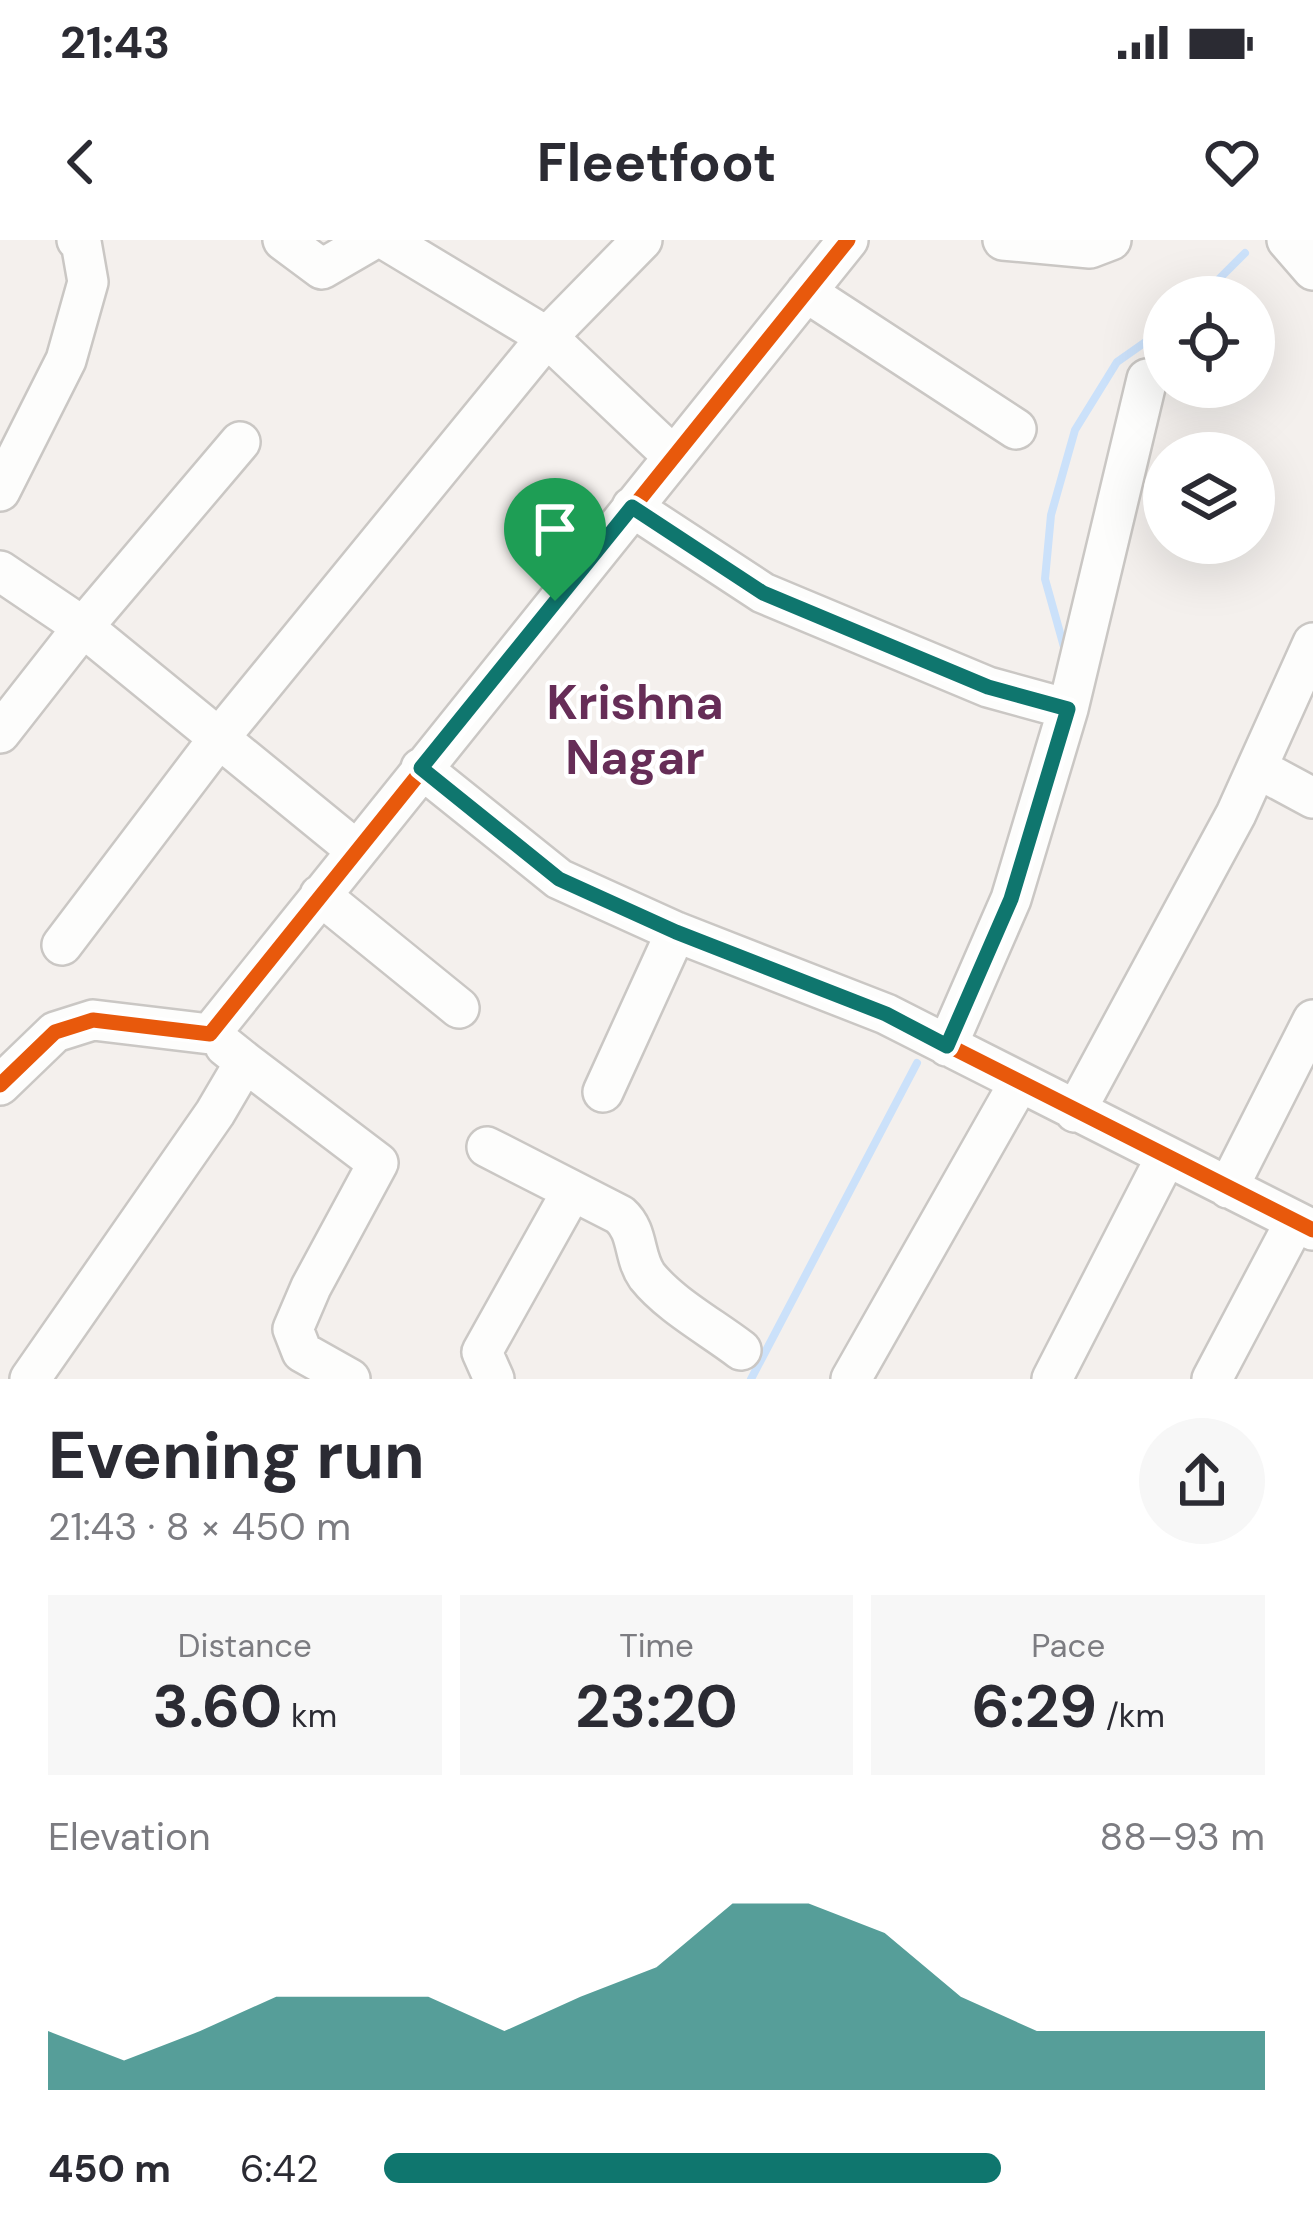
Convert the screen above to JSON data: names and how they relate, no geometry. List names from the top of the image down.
{
  "districts": ["Krishna Nagar"],
  "page": {
    "status": "21:43",
    "header": "Fleetfoot",
    "heading": ["Evening run", "21:43 · 8 × 450 m"],
    "stats": [
      ["Distance", "3.60 km"],
      ["Time", "23:20"],
      ["Pace", "6:29 /km"]
    ],
    "chart": ["Elevation", "88–93 m"],
    "list": [
      {
        "name": "450 m",
        "note": "6:42"
      }
    ]
  }
}
